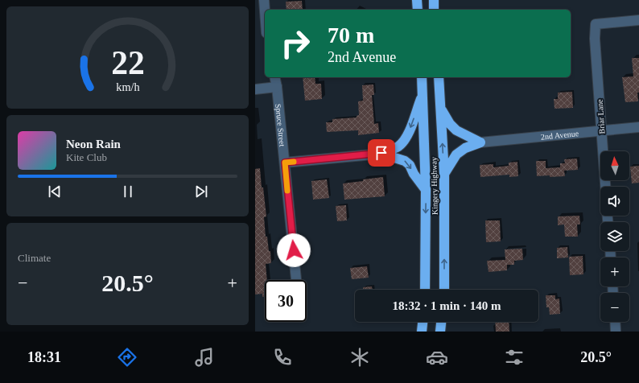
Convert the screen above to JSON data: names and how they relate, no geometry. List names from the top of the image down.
{
  "streets": {
    "highway": ["Kingery Highway"],
    "street": ["Briar Lane", "Spruce Street", "2nd Avenue"]
  },
  "crossings": [
    ["Briar Lane", "2nd Avenue"]
  ],
  "north": "top",
  "page": {
    "turn": ["70 m", "2nd Avenue"],
    "song": ["Neon Rain", "Kite Club"],
    "map_buttons": ["+", "−"],
    "tile": "Climate",
    "heat": ["−", "20.5°", "+"],
    "limit": "30",
    "trip": "18:32 · 1 min · 140 m",
    "tabs": ["18:31", "20.5°"],
    "gauge": ["22", "km/h"]
  }
}
